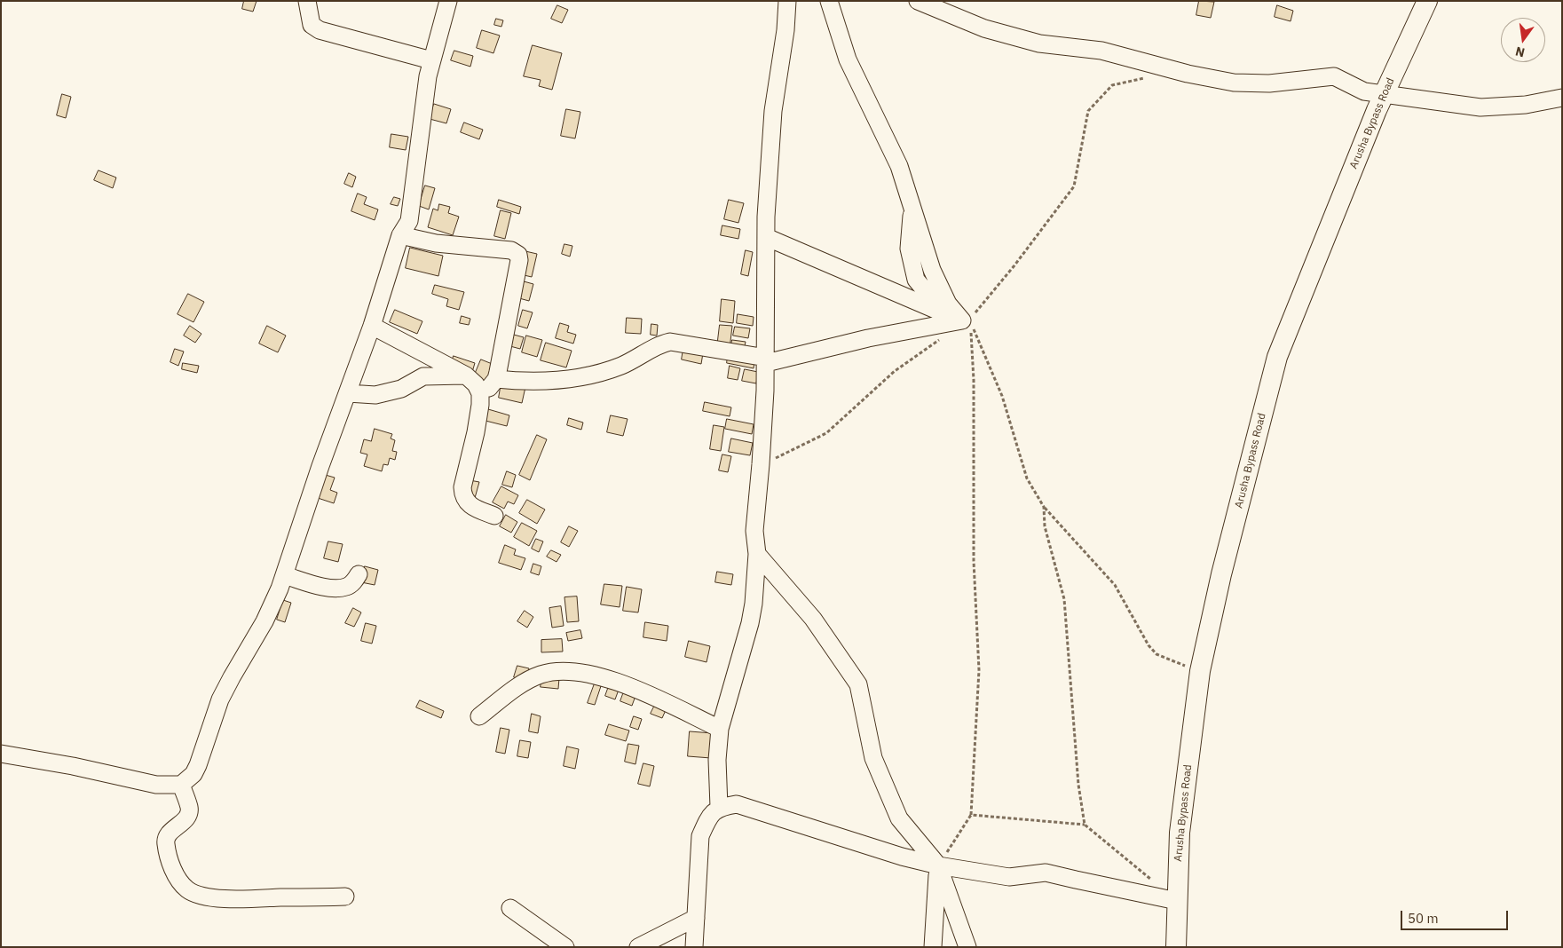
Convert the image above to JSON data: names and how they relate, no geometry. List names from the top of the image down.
{
  "streets": {
    "main road": ["Arusha Bypass Road"]
  },
  "scale_bar": "50 m",
  "north": "bottom"
}
